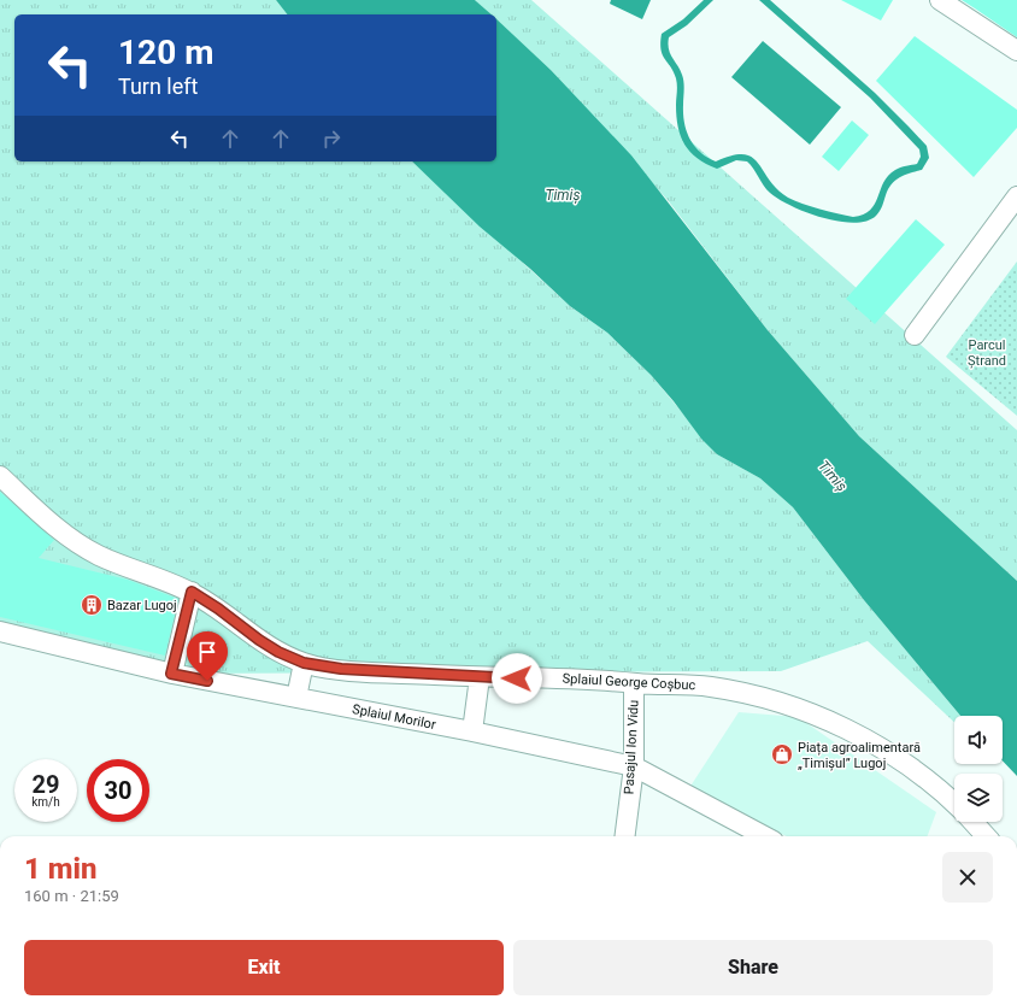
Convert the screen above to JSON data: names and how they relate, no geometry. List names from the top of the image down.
{
  "streets": {
    "street": ["Splaiul George Coșbuc", "Splaiul Morilor", "Pasajul Ion Vidu"]
  },
  "crossings": [
    ["Splaiul George Coșbuc", "Pasajul Ion Vidu"],
    ["Splaiul Morilor", "Pasajul Ion Vidu"]
  ],
  "water": ["Timiș"],
  "parks": ["Parcul Ștrand"],
  "places": {
    "building": ["Bazar Lugoj"],
    "shop": ["Piața agroalimentară „Timișul” Lugoj"]
  },
  "page": {
    "turn": ["120 m", "Turn left"],
    "speed": "29 km/h",
    "limit": "30",
    "heading": ["1 min", "160 m · 21:59"],
    "buttons": ["Exit", "Share"]
  }
}
